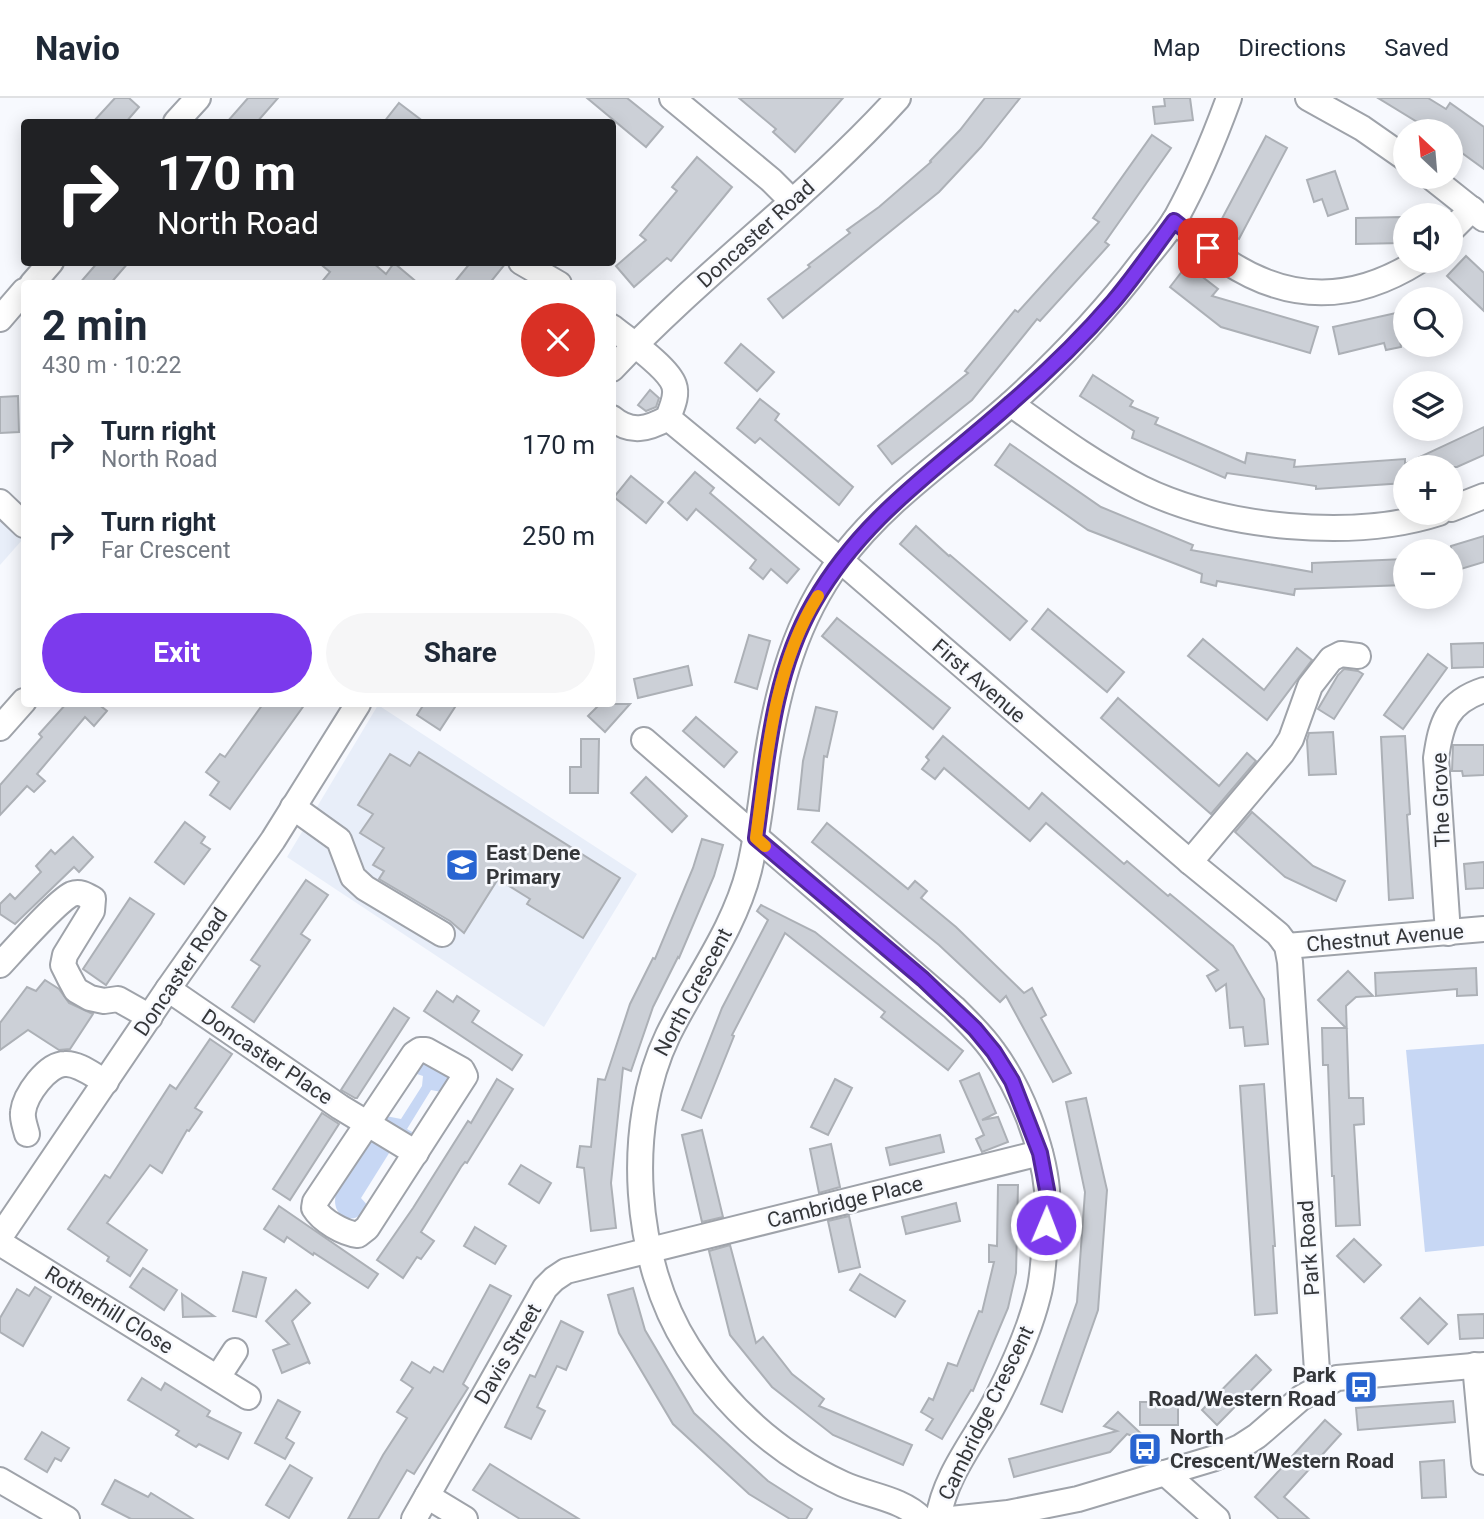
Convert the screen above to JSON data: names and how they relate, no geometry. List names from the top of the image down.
{
  "streets": {
    "street": [
      "Doncaster Road",
      "First Avenue",
      "The Grove",
      "Chestnut Avenue",
      "North Crescent",
      "Doncaster Place",
      "Cambridge Place",
      "Park Road",
      "Rotherhill Close",
      "Davis Street",
      "Cambridge Crescent"
    ]
  },
  "crossings": [
    ["Doncaster Road", "Doncaster Place"],
    ["First Avenue", "Chestnut Avenue"],
    ["First Avenue", "North Crescent"],
    ["First Avenue", "Park Road"],
    ["The Grove", "Chestnut Avenue"],
    ["Chestnut Avenue", "Park Road"],
    ["North Crescent", "Cambridge Place"],
    ["North Crescent", "Davis Street"],
    ["North Crescent", "Cambridge Crescent"],
    ["Cambridge Place", "Davis Street"],
    ["Cambridge Place", "Cambridge Crescent"]
  ],
  "places": {
    "school or university": ["East Dene Primary"],
    "bus stop": ["Park Road/Western Road", "North Crescent/Western Road"]
  },
  "north": "top left",
  "page": {
    "header": "Navio",
    "nav": ["Map", "Directions", "Saved"],
    "map_buttons": ["+", "−"],
    "turn": ["170 m", "North Road"],
    "heading": ["2 min", "430 m · 10:22"],
    "list": [
      {
        "name": "Turn right",
        "note": "North Road",
        "value": "170 m"
      },
      {
        "name": "Turn right",
        "note": "Far Crescent",
        "value": "250 m"
      }
    ],
    "buttons": ["Exit", "Share"]
  }
}
